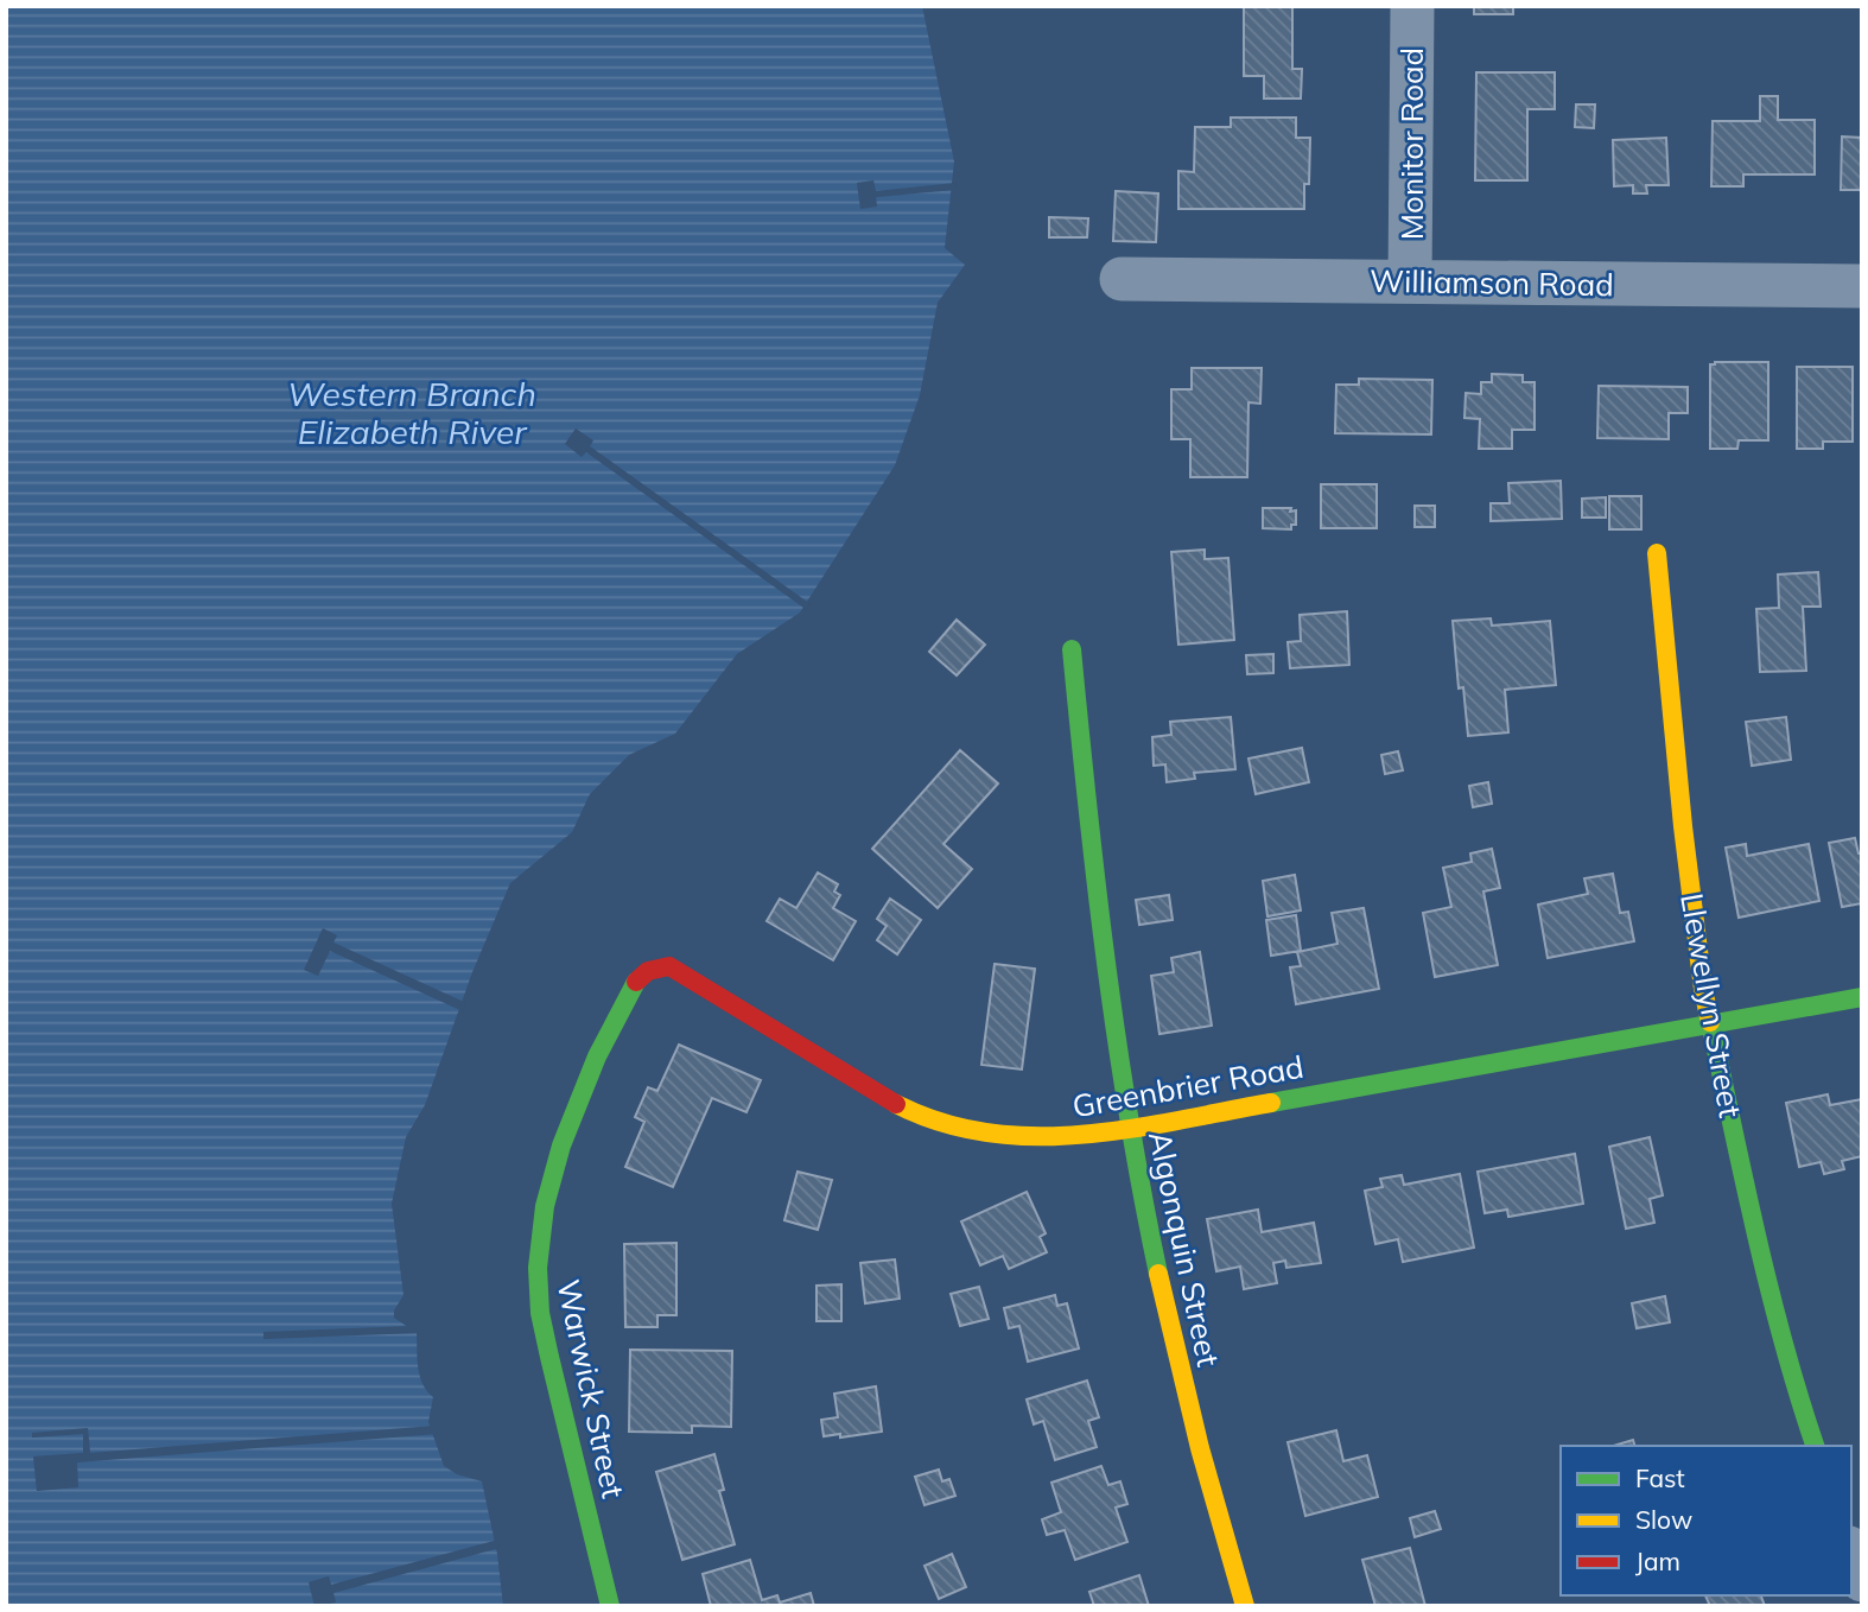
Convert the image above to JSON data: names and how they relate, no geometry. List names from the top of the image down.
{
  "streets": {
    "street": [
      "Monitor Road",
      "Williamson Road",
      "Llewellyn Street",
      "Greenbrier Road",
      "Algonquin Street",
      "Warwick Street"
    ]
  },
  "crossings": [
    ["Monitor Road", "Williamson Road"],
    ["Llewellyn Street", "Greenbrier Road"],
    ["Greenbrier Road", "Algonquin Street"],
    ["Greenbrier Road", "Warwick Street"]
  ],
  "water": ["Western Branch Elizabeth River"],
  "legend": ["Fast", "Slow", "Jam"]
}
